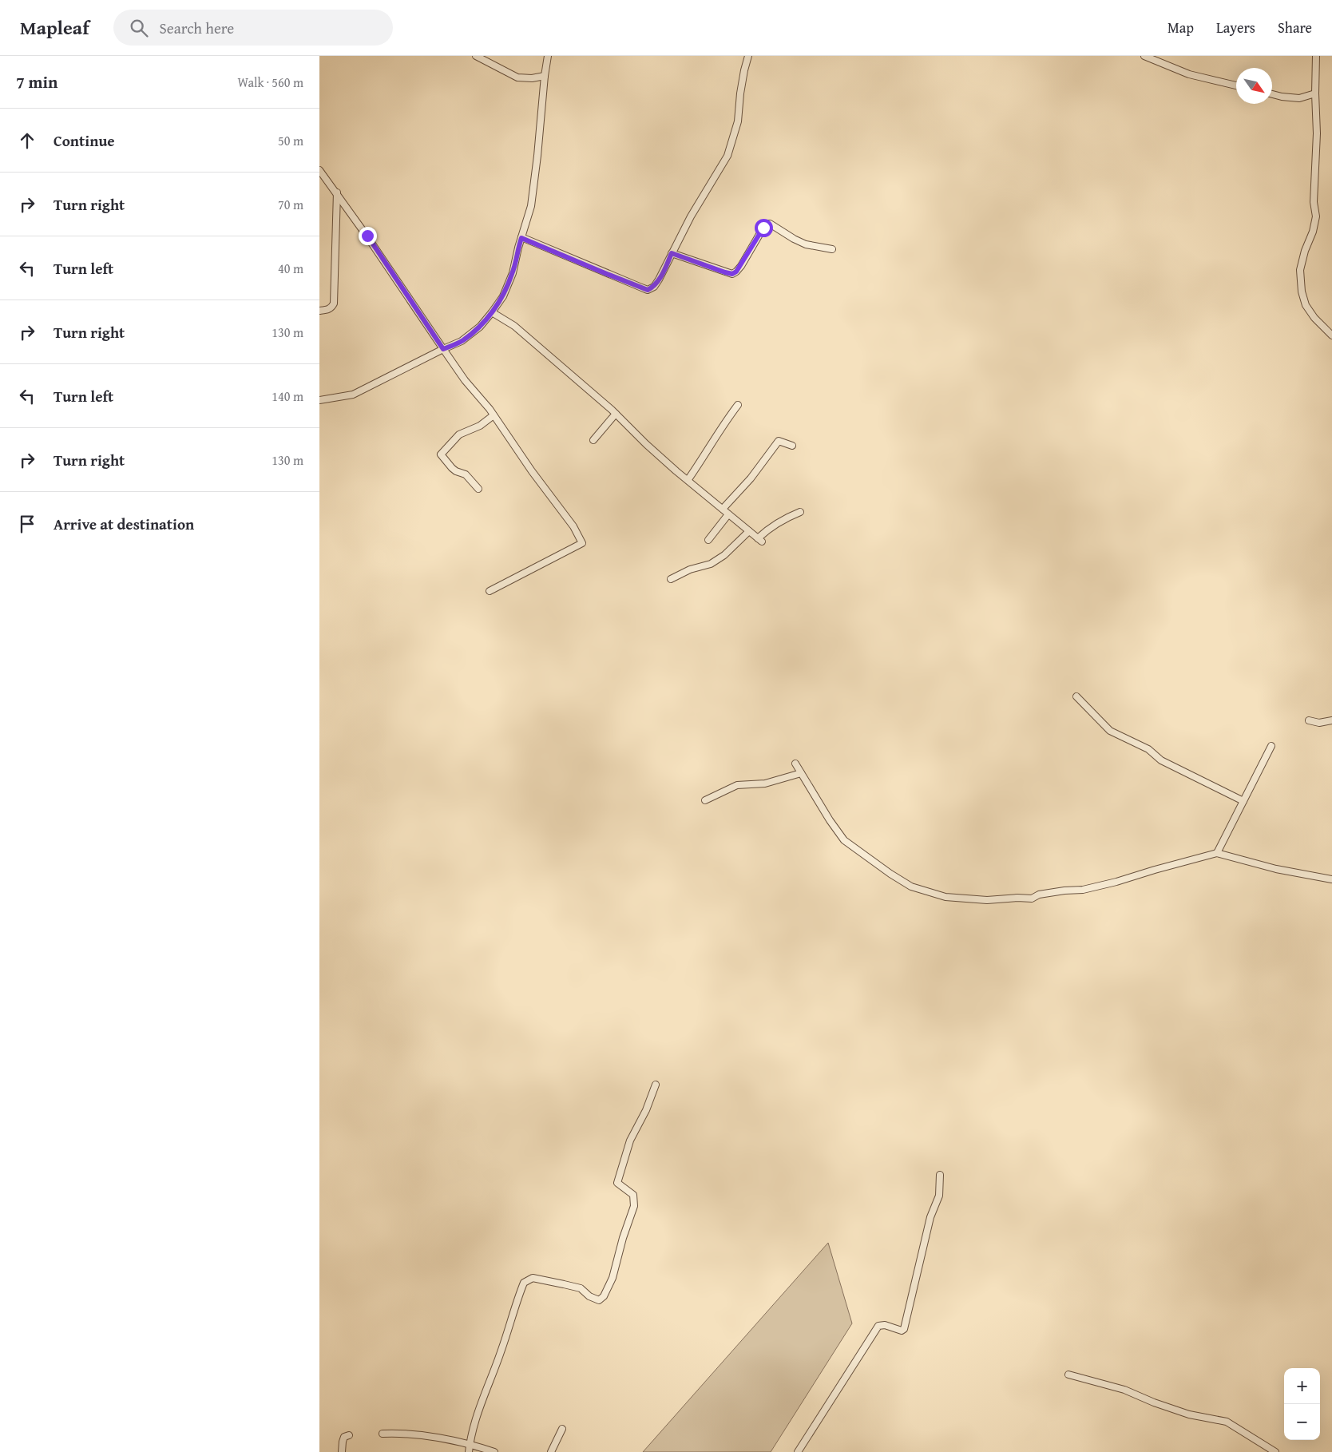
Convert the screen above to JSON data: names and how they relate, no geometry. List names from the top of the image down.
{
  "north": "bottom right",
  "page": {
    "header": "Mapleaf",
    "search": "Search here",
    "nav": ["Map", "Layers", "Share"],
    "heading": ["7 min", "Walk · 560 m"],
    "list": [
      ["Continue", "50 m"],
      ["Turn right", "70 m"],
      ["Turn left", "40 m"],
      ["Turn right", "130 m"],
      ["Turn left", "140 m"],
      ["Turn right", "130 m"],
      "Arrive at destination"
    ],
    "map_buttons": ["+", "−"]
  }
}
